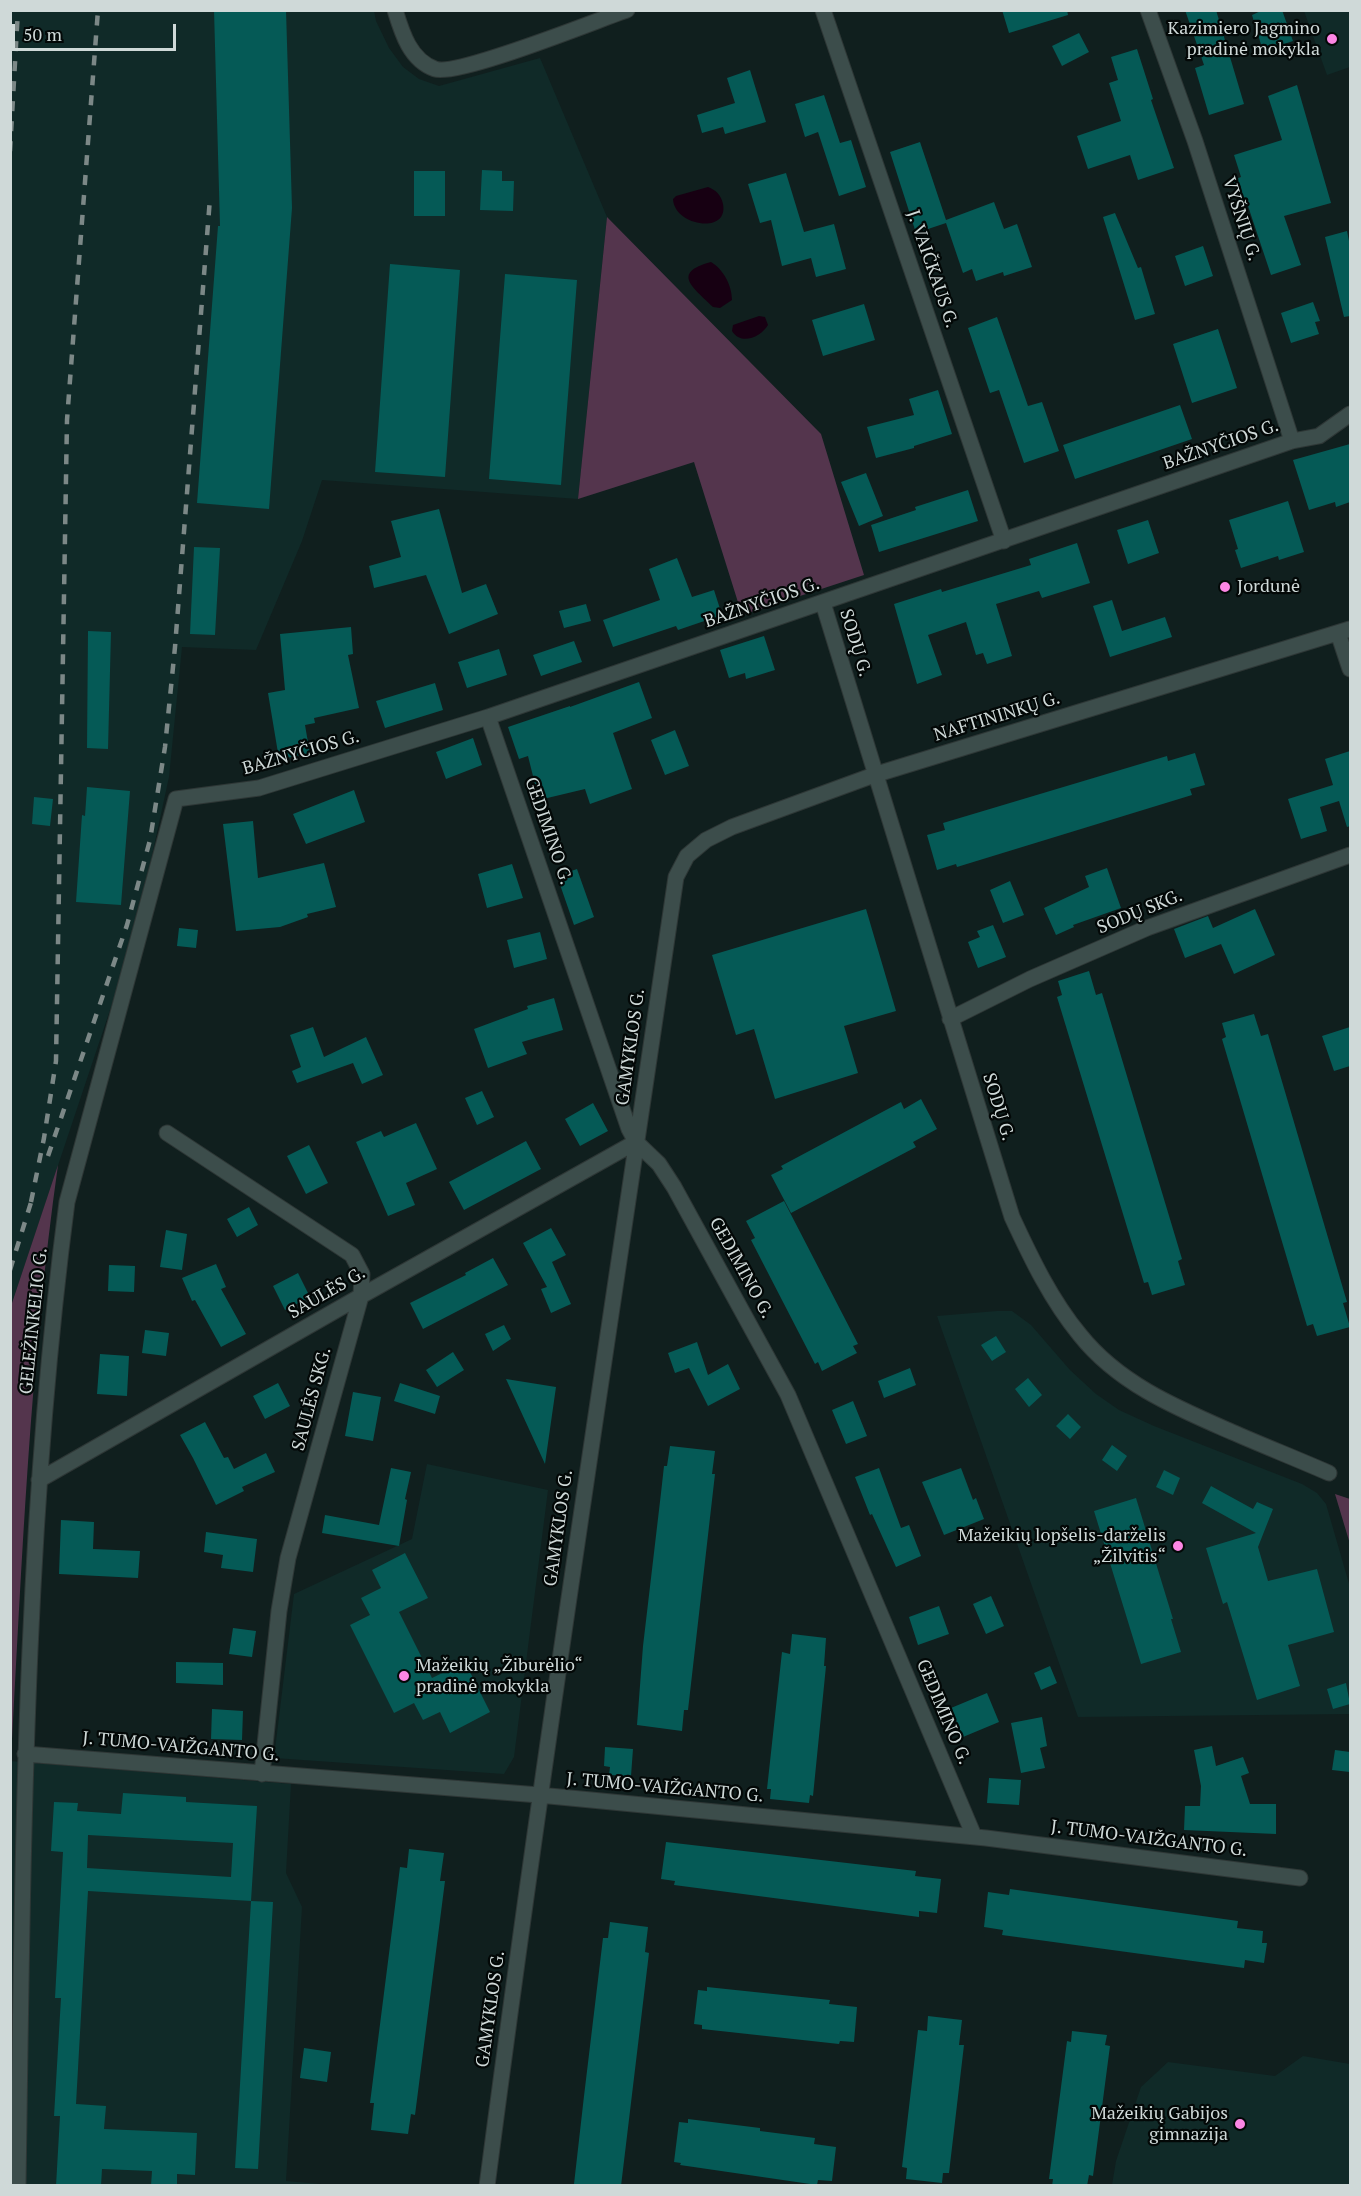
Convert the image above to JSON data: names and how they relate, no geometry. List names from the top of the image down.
{
  "streets": {
    "street": [
      "VYŠNIŲ G.",
      "J. VAIČKAUS G.",
      "BAŽNYČIOS G.",
      "SODŲ G.",
      "NAFTININKŲ G.",
      "GEDIMINO G.",
      "SODŲ SKG.",
      "GAMYKLOS G.",
      "SAULĖS G.",
      "GELEŽINKELIO G.",
      "SAULĖS SKG.",
      "J. TUMO-VAIŽGANTO G."
    ]
  },
  "crossings": [
    ["VYŠNIŲ G.", "BAŽNYČIOS G."],
    ["J. VAIČKAUS G.", "BAŽNYČIOS G."],
    ["BAŽNYČIOS G.", "SODŲ G."],
    ["BAŽNYČIOS G.", "GEDIMINO G."],
    ["BAŽNYČIOS G.", "GELEŽINKELIO G."],
    ["SODŲ G.", "NAFTININKŲ G."],
    ["SODŲ G.", "SODŲ SKG."],
    ["NAFTININKŲ G.", "GAMYKLOS G."],
    ["GEDIMINO G.", "GAMYKLOS G."],
    ["GEDIMINO G.", "SAULĖS G."],
    ["GEDIMINO G.", "J. TUMO-VAIŽGANTO G."],
    ["GAMYKLOS G.", "SAULĖS G."],
    ["GAMYKLOS G.", "J. TUMO-VAIŽGANTO G."],
    ["SAULĖS G.", "GELEŽINKELIO G."],
    ["SAULĖS G.", "SAULĖS SKG."],
    ["GELEŽINKELIO G.", "J. TUMO-VAIŽGANTO G."],
    ["SAULĖS SKG.", "J. TUMO-VAIŽGANTO G."]
  ],
  "places": [
    "Kazimiero Jagmino pradinė mokykla",
    "Jordunė",
    "Mažeikių lopšelis-darželis „Žilvitis“",
    "Mažeikių „Žiburėlio“ pradinė mokykla",
    "Mažeikių Gabijos gimnazija"
  ],
  "scale_bar": "50 m"
}
